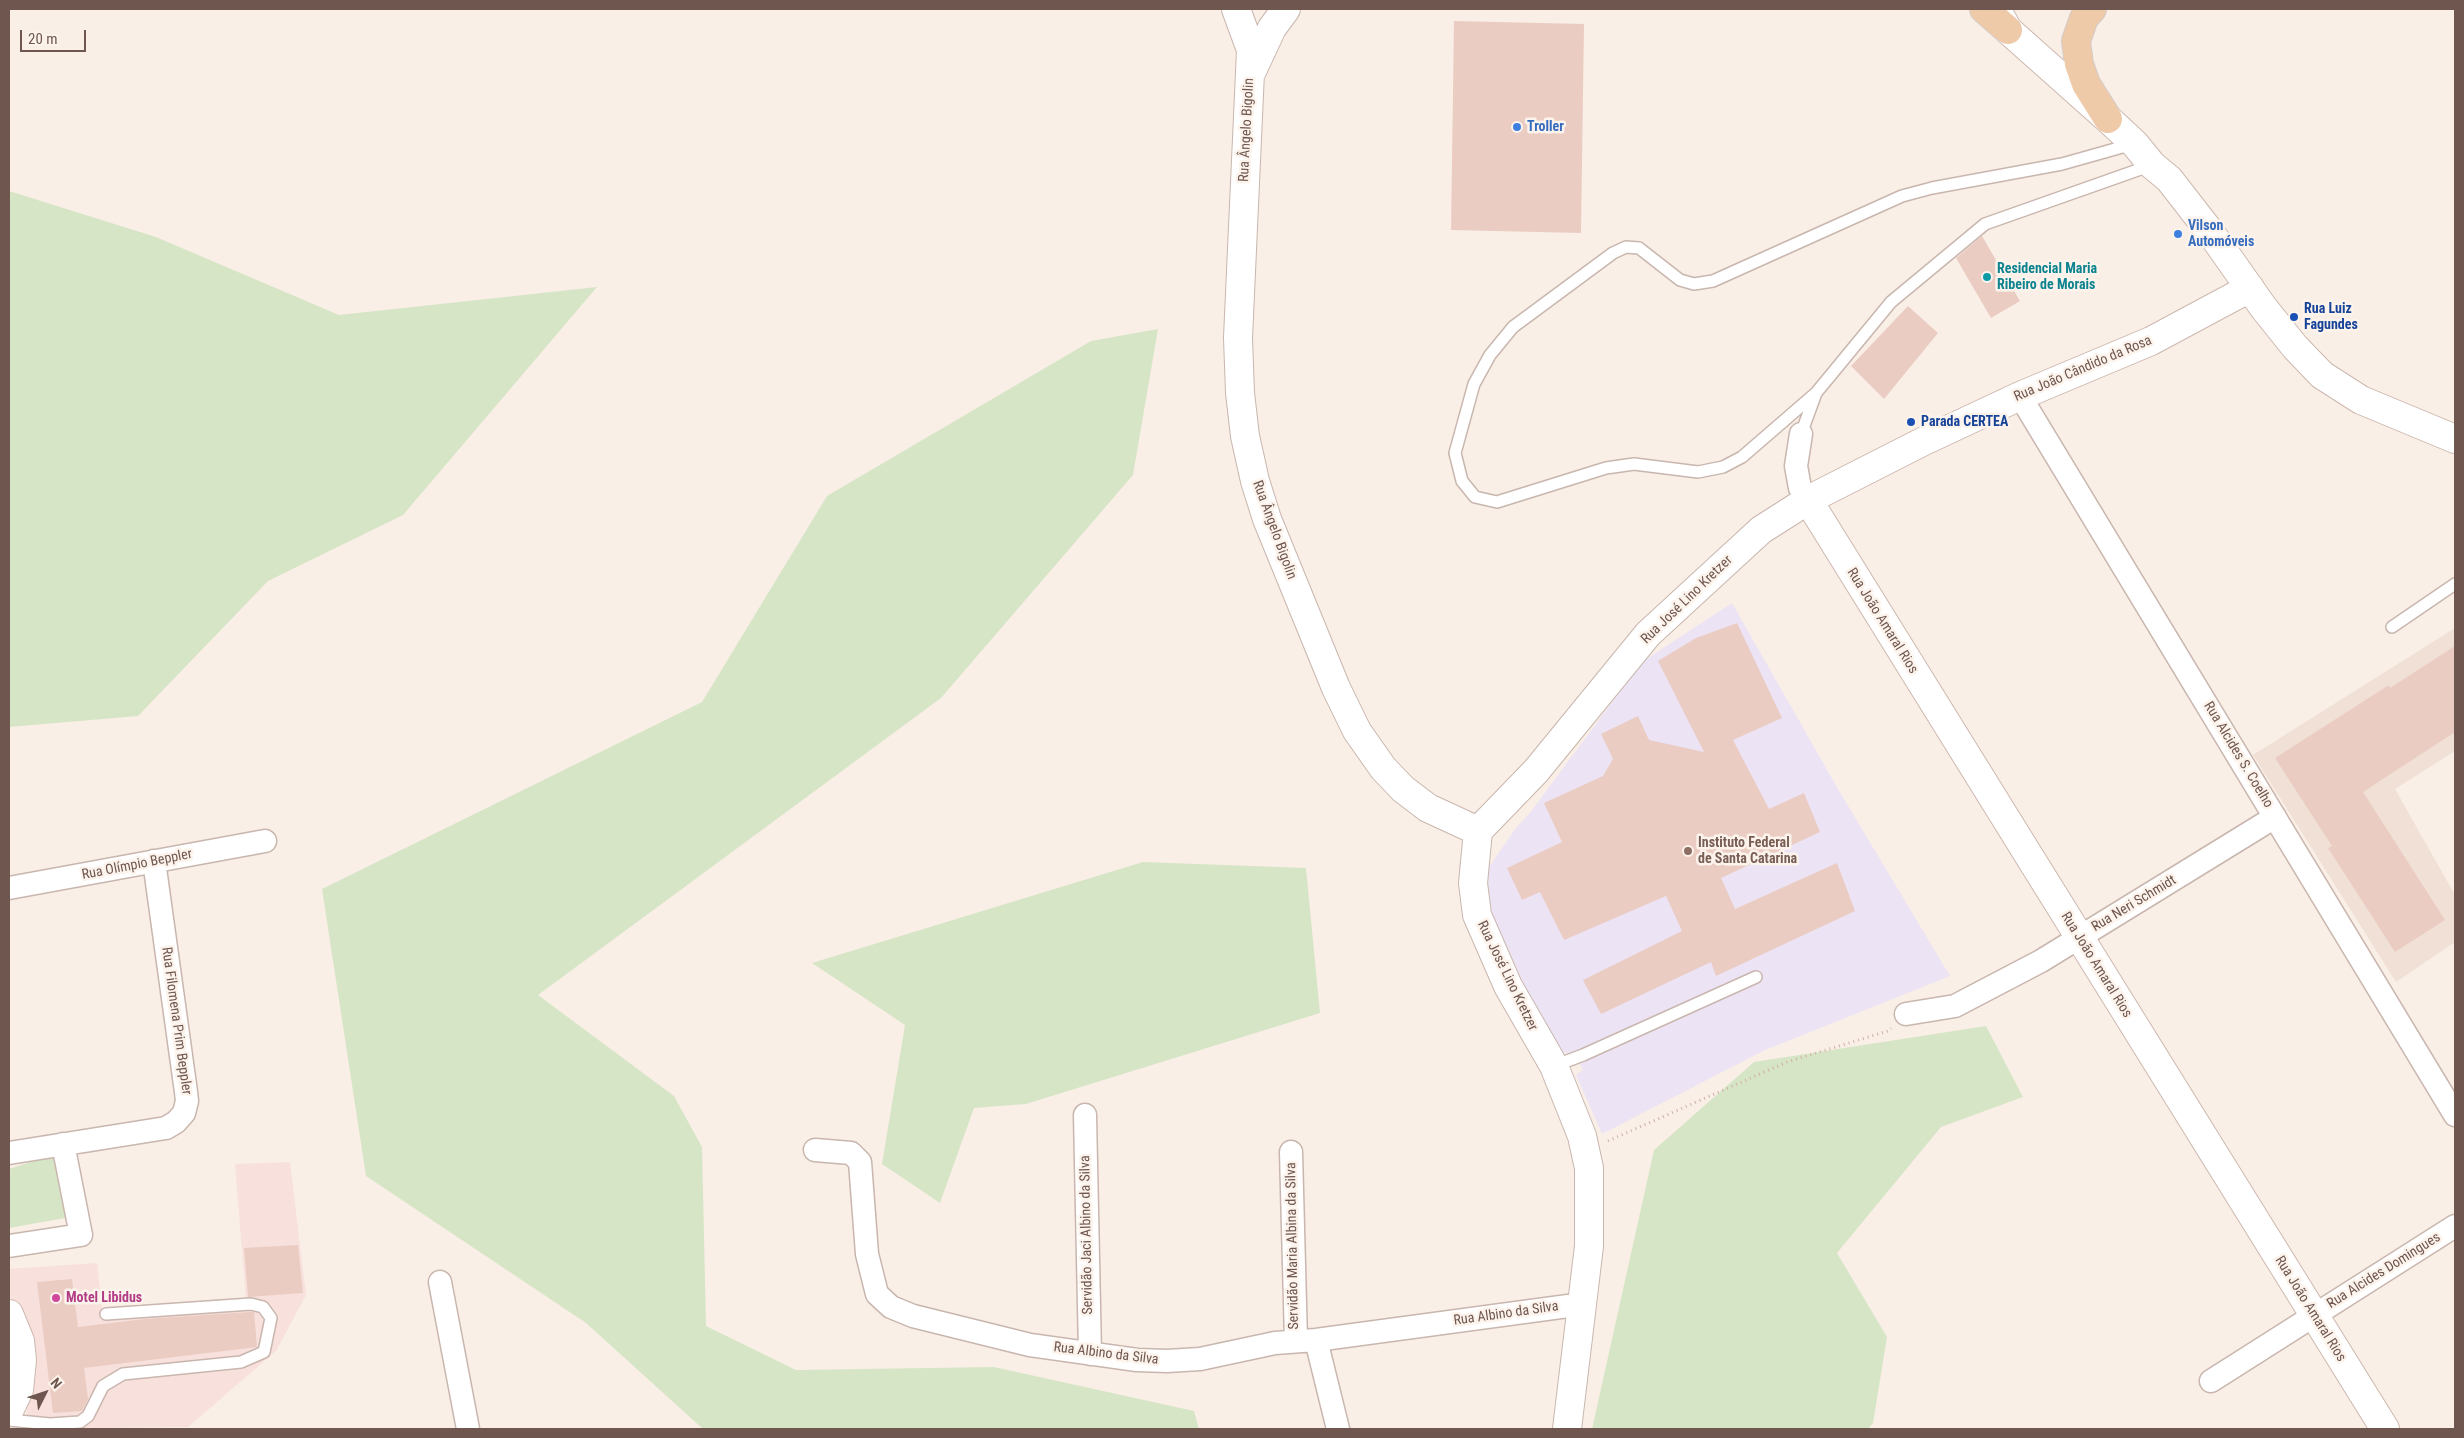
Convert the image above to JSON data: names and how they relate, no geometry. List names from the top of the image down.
{
  "streets": {
    "main road": [
      "Rua Ângelo Bigolin",
      "Rua João Cândido da Rosa",
      "Rua José Lino Kretzer",
      "Rua João Amaral Rios"
    ],
    "street": [
      "Rua Alcides S. Coelho",
      "Rua Olímpio Beppler",
      "Rua Neri Schmidt",
      "Rua Filomena Prim Beppler",
      "Servidão Jaci Albino da Silva",
      "Servidão Maria Albina da Silva",
      "Rua Alcides Domingues",
      "Rua Albino da Silva"
    ]
  },
  "crossings": [
    ["Rua Ângelo Bigolin", "Rua José Lino Kretzer"],
    ["Rua João Cândido da Rosa", "Rua José Lino Kretzer"],
    ["Rua João Cândido da Rosa", "Rua João Amaral Rios"],
    ["Rua João Cândido da Rosa", "Rua Alcides S. Coelho"],
    ["Rua José Lino Kretzer", "Rua João Amaral Rios"],
    ["Rua José Lino Kretzer", "Rua Albino da Silva"],
    ["Rua João Amaral Rios", "Rua Neri Schmidt"],
    ["Rua João Amaral Rios", "Rua Alcides Domingues"],
    ["Rua Alcides S. Coelho", "Rua Neri Schmidt"],
    ["Rua Olímpio Beppler", "Rua Filomena Prim Beppler"],
    ["Servidão Jaci Albino da Silva", "Rua Albino da Silva"],
    ["Servidão Maria Albina da Silva", "Rua Albino da Silva"]
  ],
  "places": [
    "Troller",
    "Vilson Automóveis",
    "Residencial Maria Ribeiro de Morais",
    "Rua Luiz Fagundes",
    "Parada CERTEA",
    "Instituto Federal de Santa Catarina",
    "Motel Libidus"
  ],
  "scale_bar": "20 m",
  "north": "top right"
}
